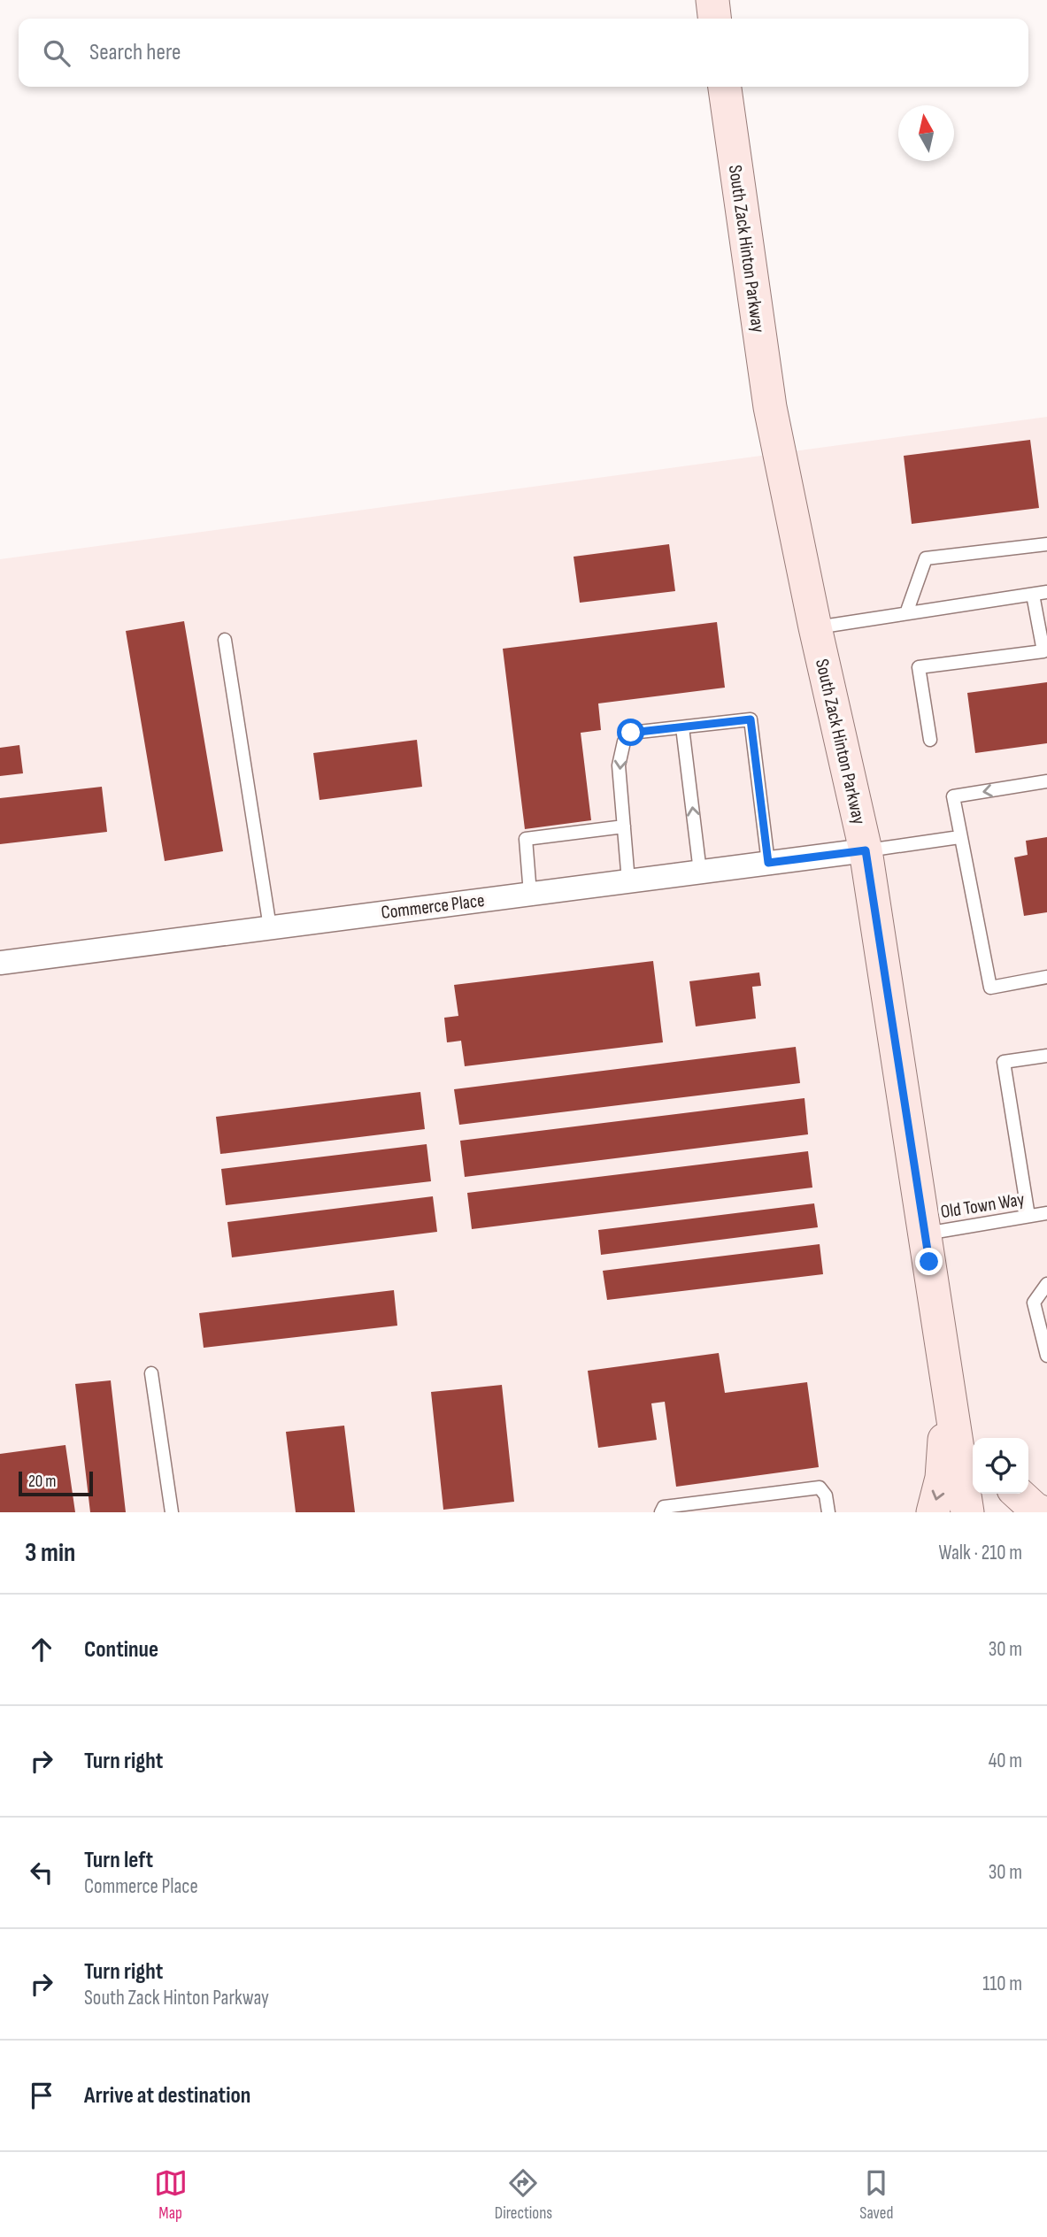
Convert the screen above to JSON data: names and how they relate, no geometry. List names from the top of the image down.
{
  "streets": {
    "main road": ["South Zack Hinton Parkway"],
    "street": ["Commerce Place"],
    "lane": ["Old Town Way"]
  },
  "crossings": [
    ["South Zack Hinton Parkway", "Commerce Place"],
    ["South Zack Hinton Parkway", "Old Town Way"]
  ],
  "scale_bar": "20 m",
  "north": "top",
  "page": {
    "search": "Search here",
    "scale": "20 m",
    "heading": ["3 min", "Walk · 210 m"],
    "list": [
      ["Continue", "30 m"],
      ["Turn right", "40 m"],
      ["Turn left", "Commerce Place", "30 m"],
      ["Turn right", "South Zack Hinton Parkway", "110 m"],
      "Arrive at destination"
    ],
    "nav": ["Map", "Directions", "Saved"]
  }
}
